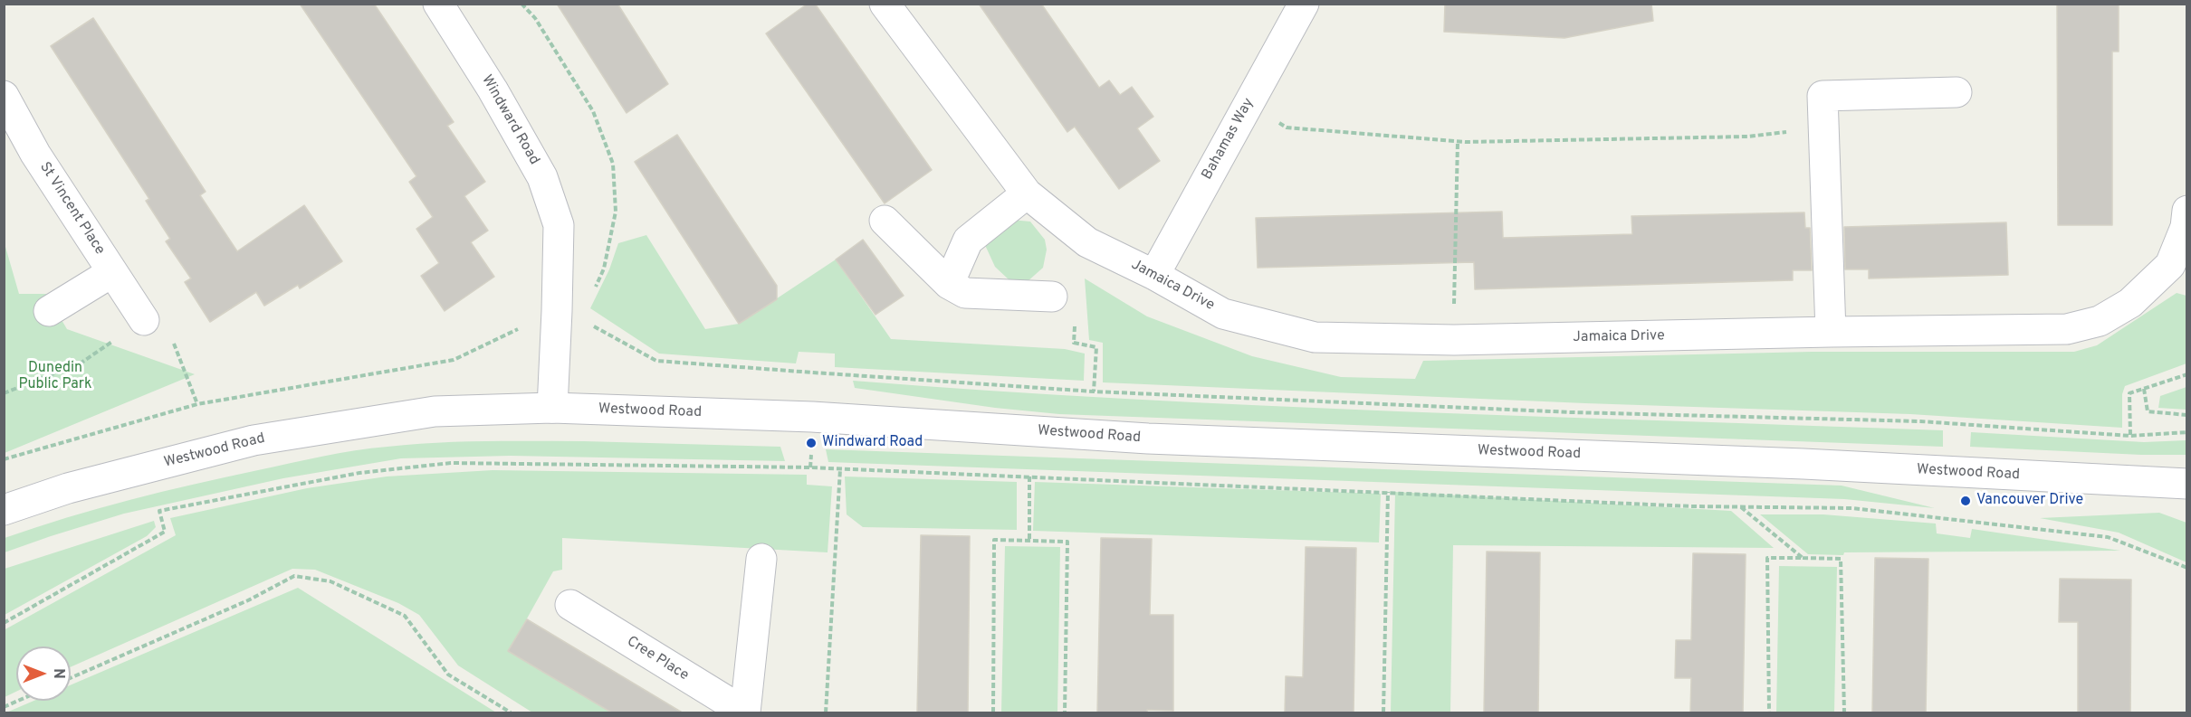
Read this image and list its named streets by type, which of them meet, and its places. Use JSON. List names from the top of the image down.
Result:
{
  "streets": {
    "street": [
      "Windward Road",
      "Bahamas Way",
      "St Vincent Place",
      "Jamaica Drive",
      "Westwood Road",
      "Cree Place"
    ]
  },
  "crossings": [
    ["Windward Road", "Westwood Road"],
    ["Bahamas Way", "Jamaica Drive"]
  ],
  "parks": ["Dunedin Public Park"],
  "places": ["Windward Road", "Vancouver Drive"],
  "north": "right"
}
